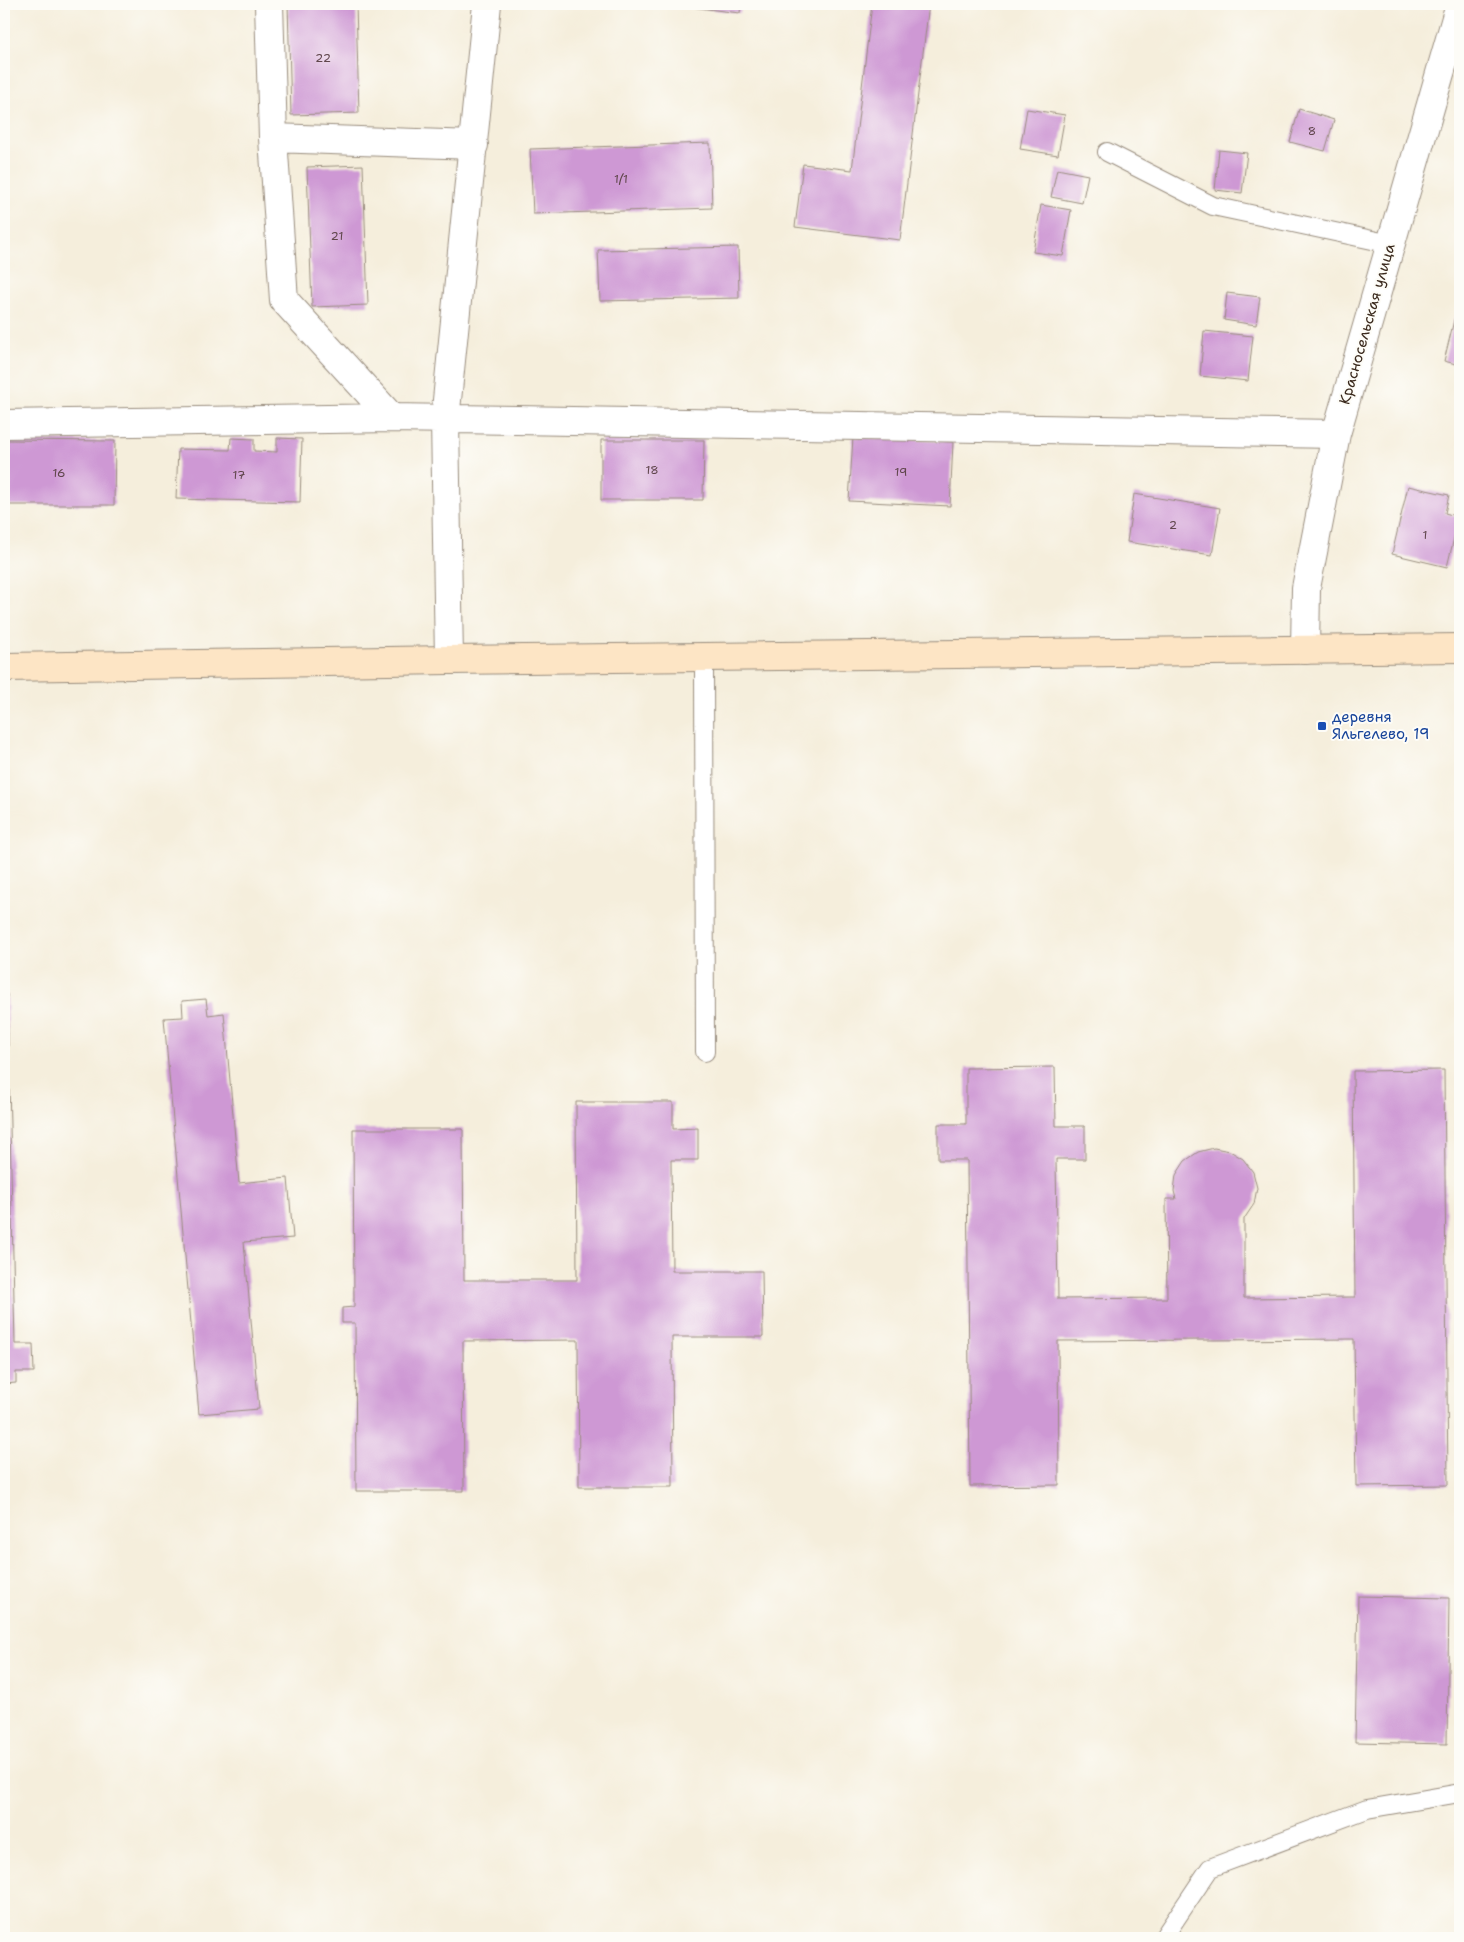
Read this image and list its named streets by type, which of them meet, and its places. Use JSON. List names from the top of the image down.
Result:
{
  "streets": {
    "street": ["Красносельская улица"]
  },
  "places": {
    "transit": ["деревня Яльгелево, 19"]
  },
  "house_numbers": [
    "22",
    "8",
    "1/1",
    "21",
    "18",
    "19",
    "16",
    "17",
    "2",
    "1"
  ]
}
